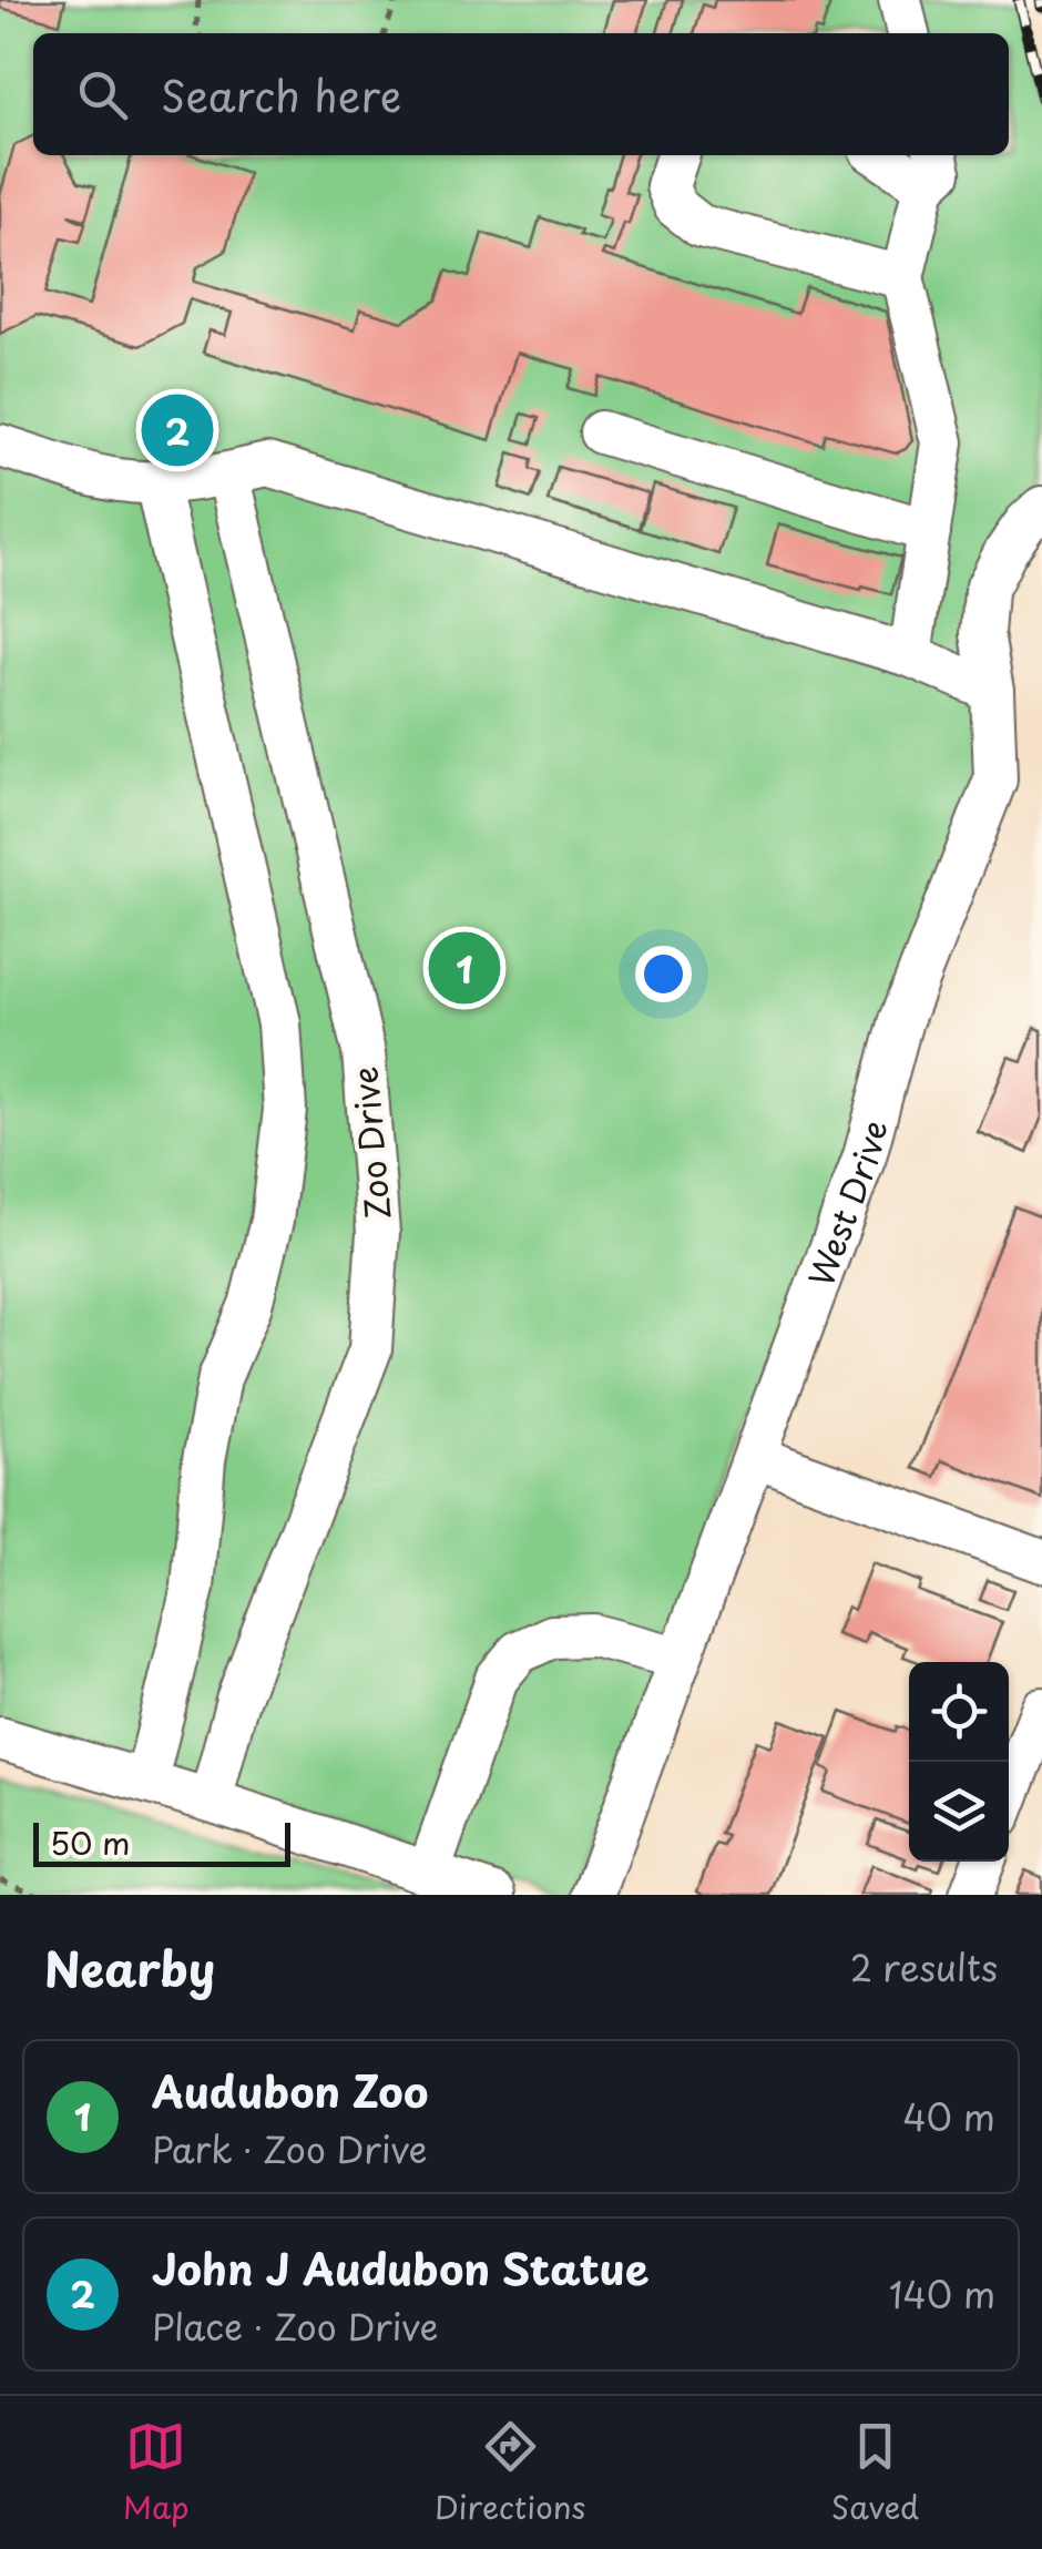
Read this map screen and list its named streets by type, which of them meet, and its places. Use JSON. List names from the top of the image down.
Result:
{
  "streets": {
    "street": ["Zoo Drive", "West Drive"]
  },
  "scale_bar": "50 m",
  "page": {
    "search": "Search here",
    "pins": ["2", "1"],
    "scale": "50 m",
    "heading": ["Nearby", "2 results"],
    "list": [
      {
        "mark": "1",
        "name": "Audubon Zoo",
        "note": "Park · Zoo Drive",
        "value": "40 m"
      },
      {
        "mark": "2",
        "name": "John J Audubon Statue",
        "note": "Place · Zoo Drive",
        "value": "140 m"
      }
    ],
    "nav": ["Map", "Directions", "Saved"]
  }
}
